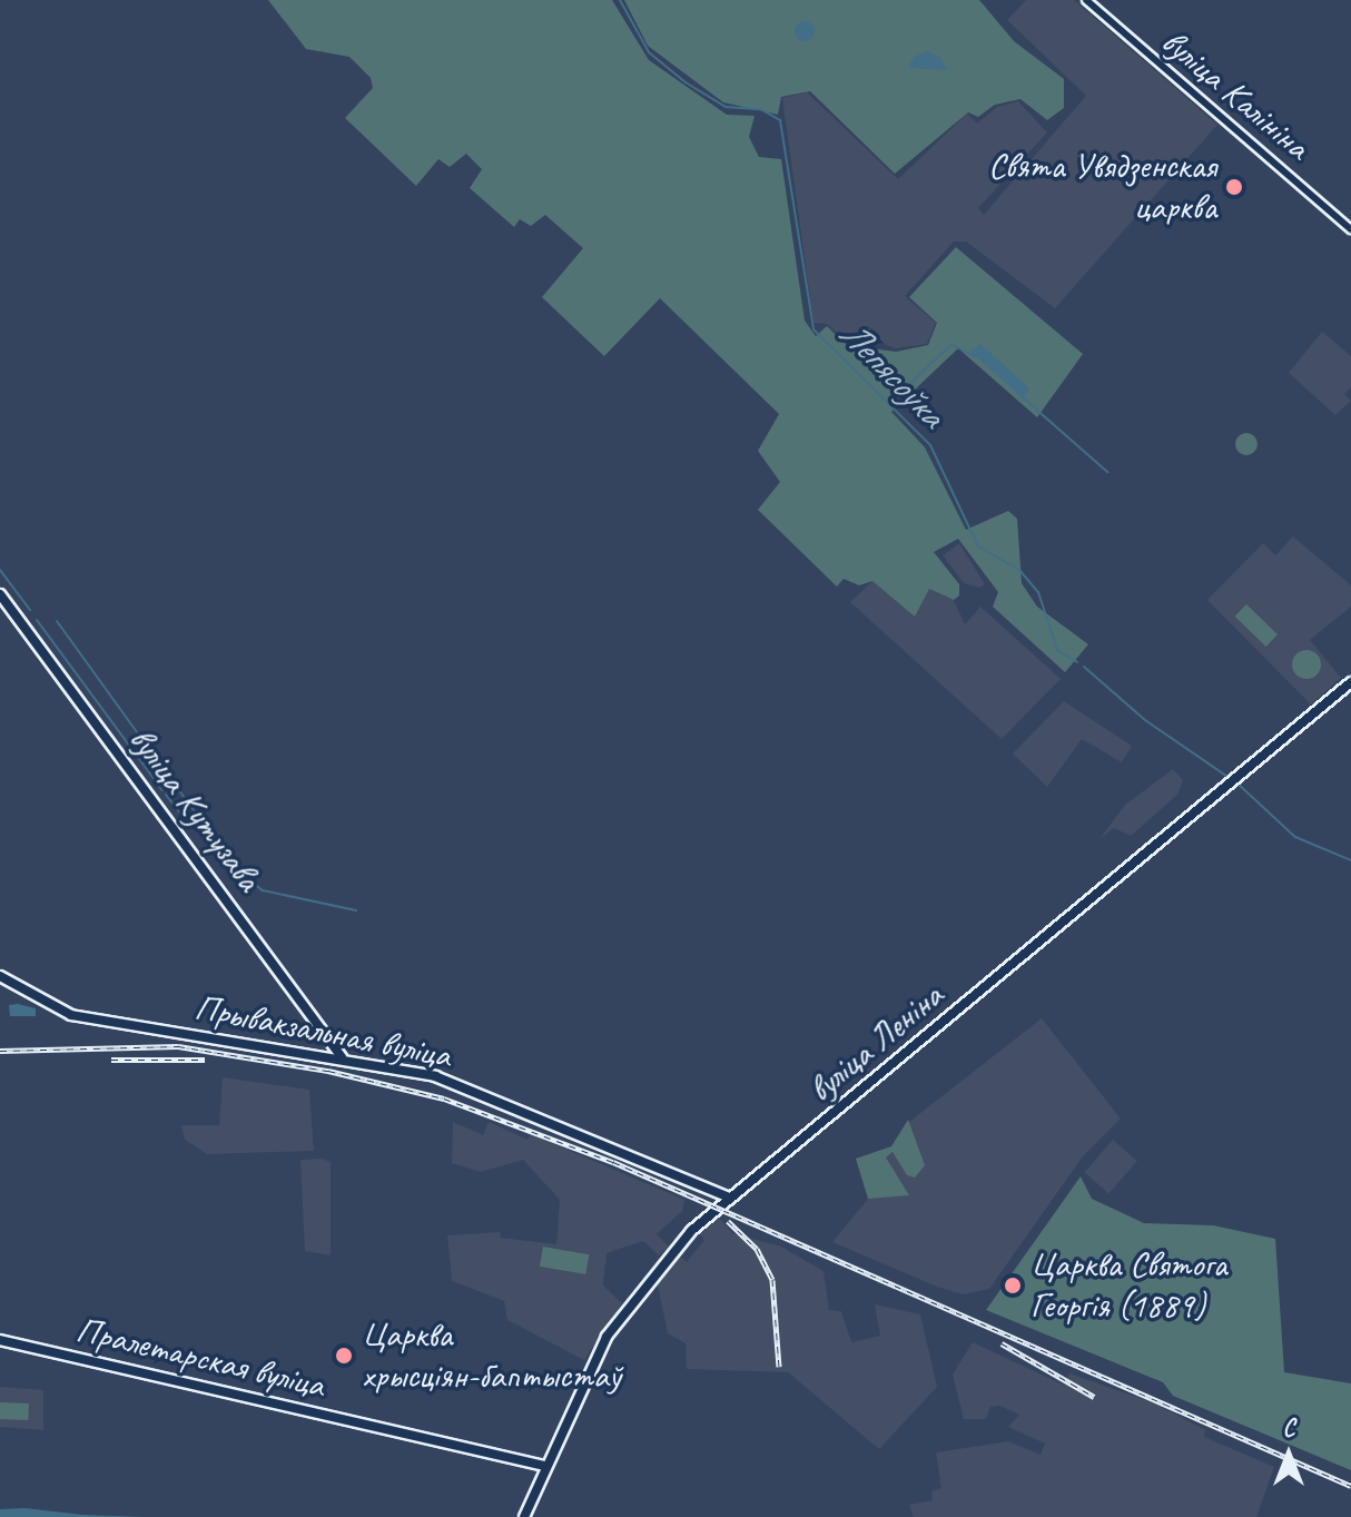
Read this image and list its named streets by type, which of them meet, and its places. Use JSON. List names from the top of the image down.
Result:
{
  "streets": {
    "main road": [
      "вуліца Кутузава",
      "Прывакзальная вуліца",
      "вуліца Леніна",
      "Пралетарская вуліца"
    ],
    "street": ["вуліца Калініна"]
  },
  "crossings": [
    ["вуліца Кутузава", "Прывакзальная вуліца"],
    ["Прывакзальная вуліца", "вуліца Леніна"],
    ["вуліца Леніна", "Пралетарская вуліца"]
  ],
  "water": ["Лепясоўка"],
  "places": ["Свята Увядзенская царква", "Царква Святога Георгія (1889)", "Царква хрысціян-баптыстаў"],
  "north": "top"
}
